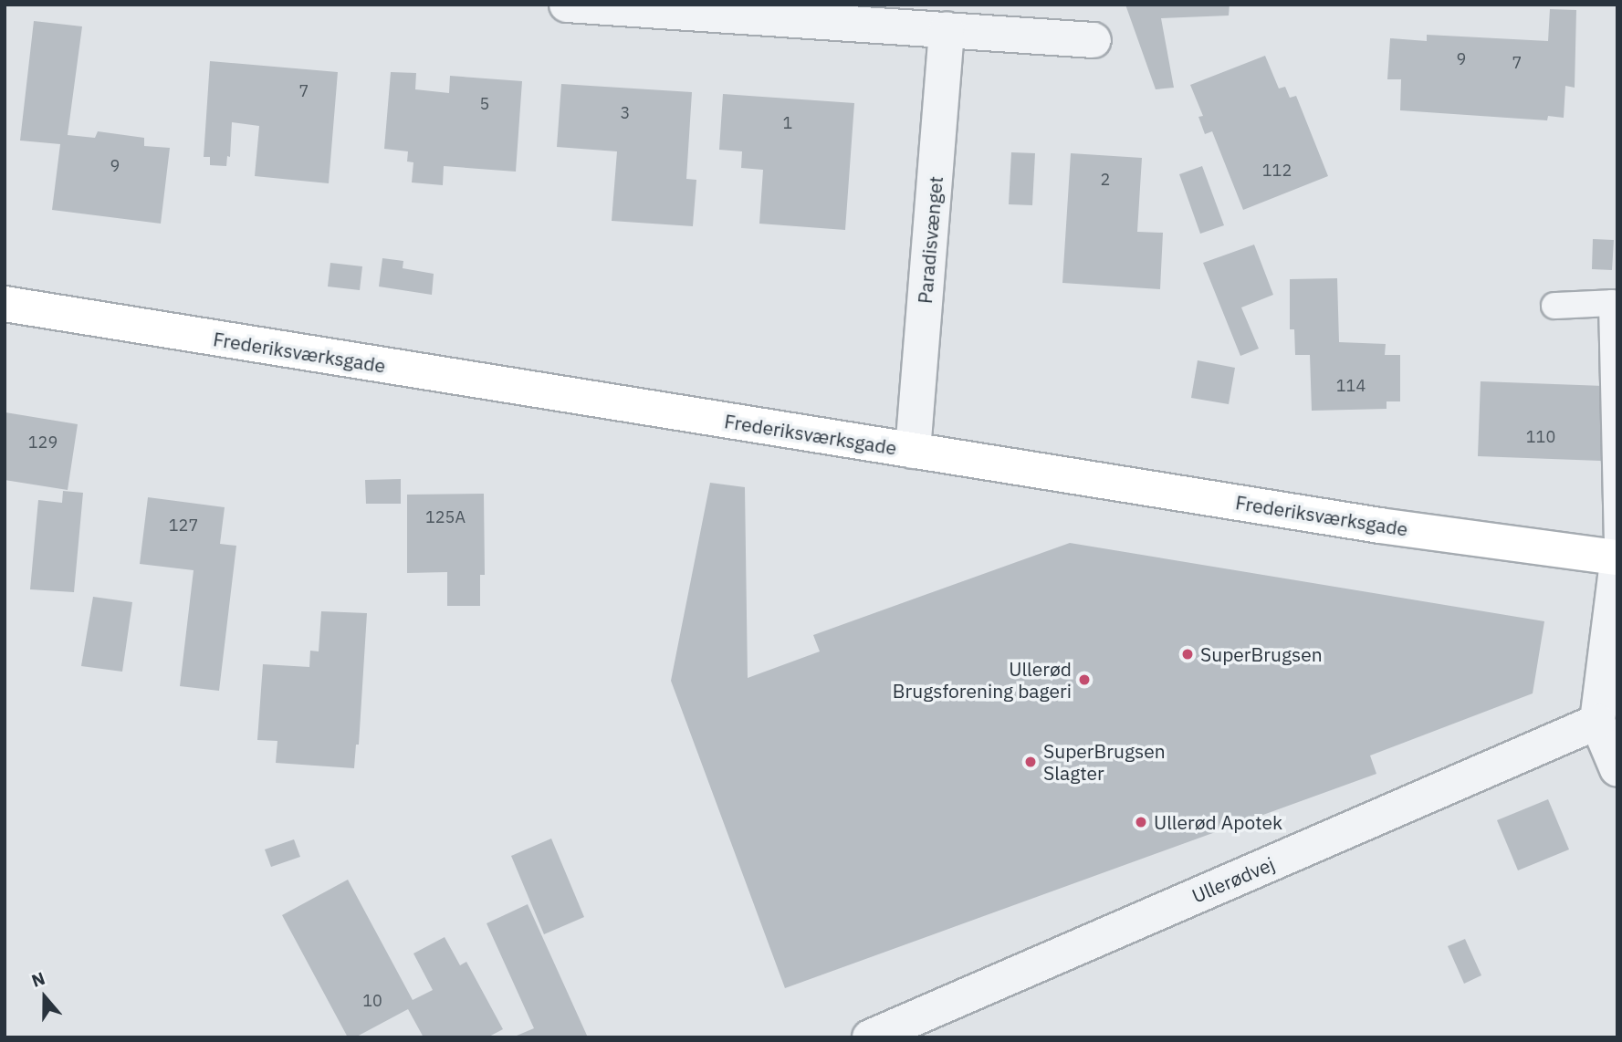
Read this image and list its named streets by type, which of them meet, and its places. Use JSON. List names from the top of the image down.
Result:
{
  "streets": {
    "street": ["Paradisvænget", "Frederiksværksgade", "Ullerødvej"]
  },
  "crossings": [
    ["Paradisvænget", "Frederiksværksgade"]
  ],
  "places": [
    "SuperBrugsen",
    "Ullerød Brugsforening bageri",
    "SuperBrugsen Slagter",
    "Ullerød Apotek"
  ],
  "house_numbers": [
    "9",
    "7",
    "7",
    "5",
    "3",
    "1",
    "9",
    "112",
    "2",
    "114",
    "110",
    "129",
    "125A",
    "127",
    "10"
  ],
  "north": "top"
}
